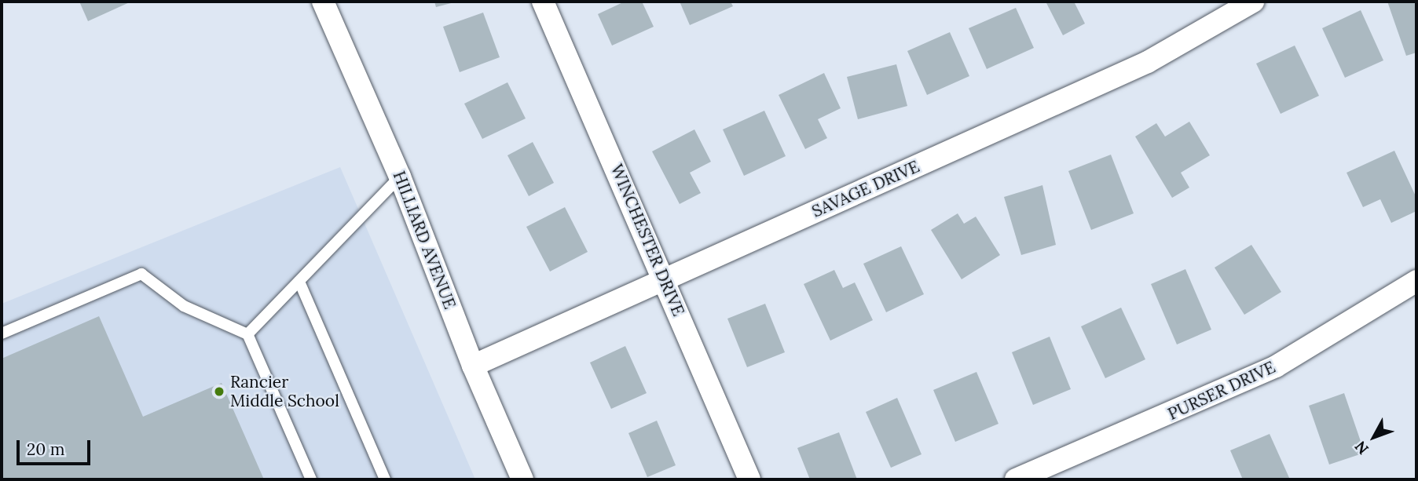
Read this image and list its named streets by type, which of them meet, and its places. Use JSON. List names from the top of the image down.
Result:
{
  "streets": {
    "street": [
      "SAVAGE DRIVE",
      "HILLIARD AVENUE",
      "WINCHESTER DRIVE",
      "PURSER DRIVE"
    ]
  },
  "crossings": [
    ["SAVAGE DRIVE", "HILLIARD AVENUE"],
    ["SAVAGE DRIVE", "WINCHESTER DRIVE"]
  ],
  "places": ["Rancier Middle School"],
  "scale_bar": "20 m",
  "north": "bottom left"
}
